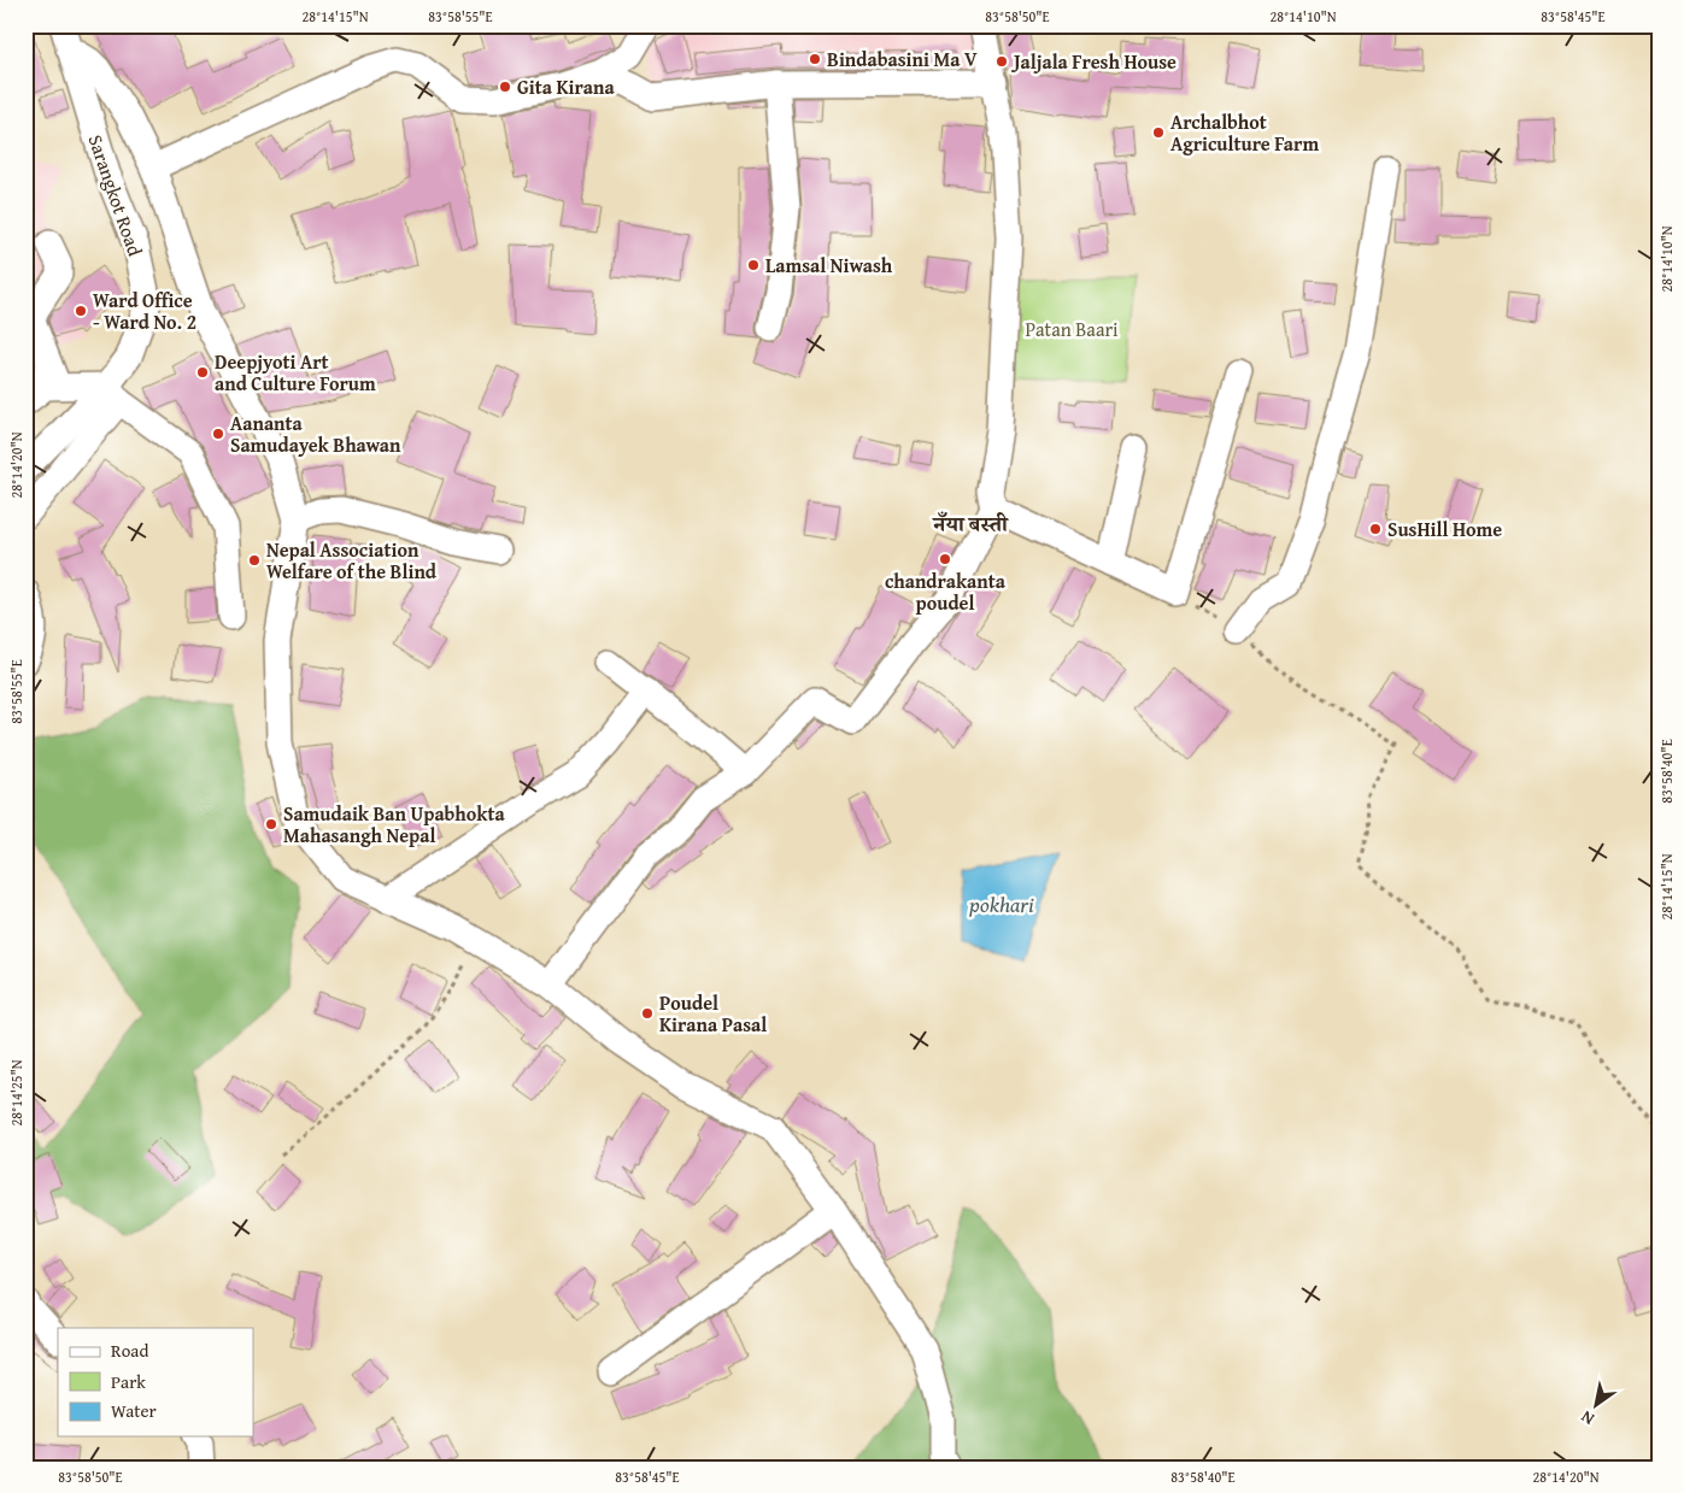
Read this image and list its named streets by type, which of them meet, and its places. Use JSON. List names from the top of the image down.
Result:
{
  "streets": {
    "street": ["Sarangkot Road"]
  },
  "districts": ["नँया बस्ती"],
  "water": ["pokhari"],
  "parks": ["Patan Baari"],
  "places": [
    "Bindabasini Ma V",
    "Jaljala Fresh House",
    "Gita Kirana",
    "Archalbhot Agriculture Farm",
    "Lamsal Niwash",
    "Ward Office - Ward No. 2",
    "Deepjyoti Art and Culture Forum",
    "Aananta Samudayek Bhawan",
    "SusHill Home",
    "chandrakanta poudel",
    "Nepal Association Welfare of the Blind",
    "Samudaik Ban Upabhokta Mahasangh Nepal",
    "Poudel Kirana Pasal"
  ],
  "legend": ["Road", "Park", "Water"],
  "north": "bottom left",
  "coordinates": [
    "28°14'15\"N",
    "83°58'55\"E",
    "83°58'50\"E",
    "28°14'10\"N",
    "83°58'45\"E",
    "28°14'20\"N",
    "83°58'40\"E",
    "28°14'25\"N"
  ]
}
